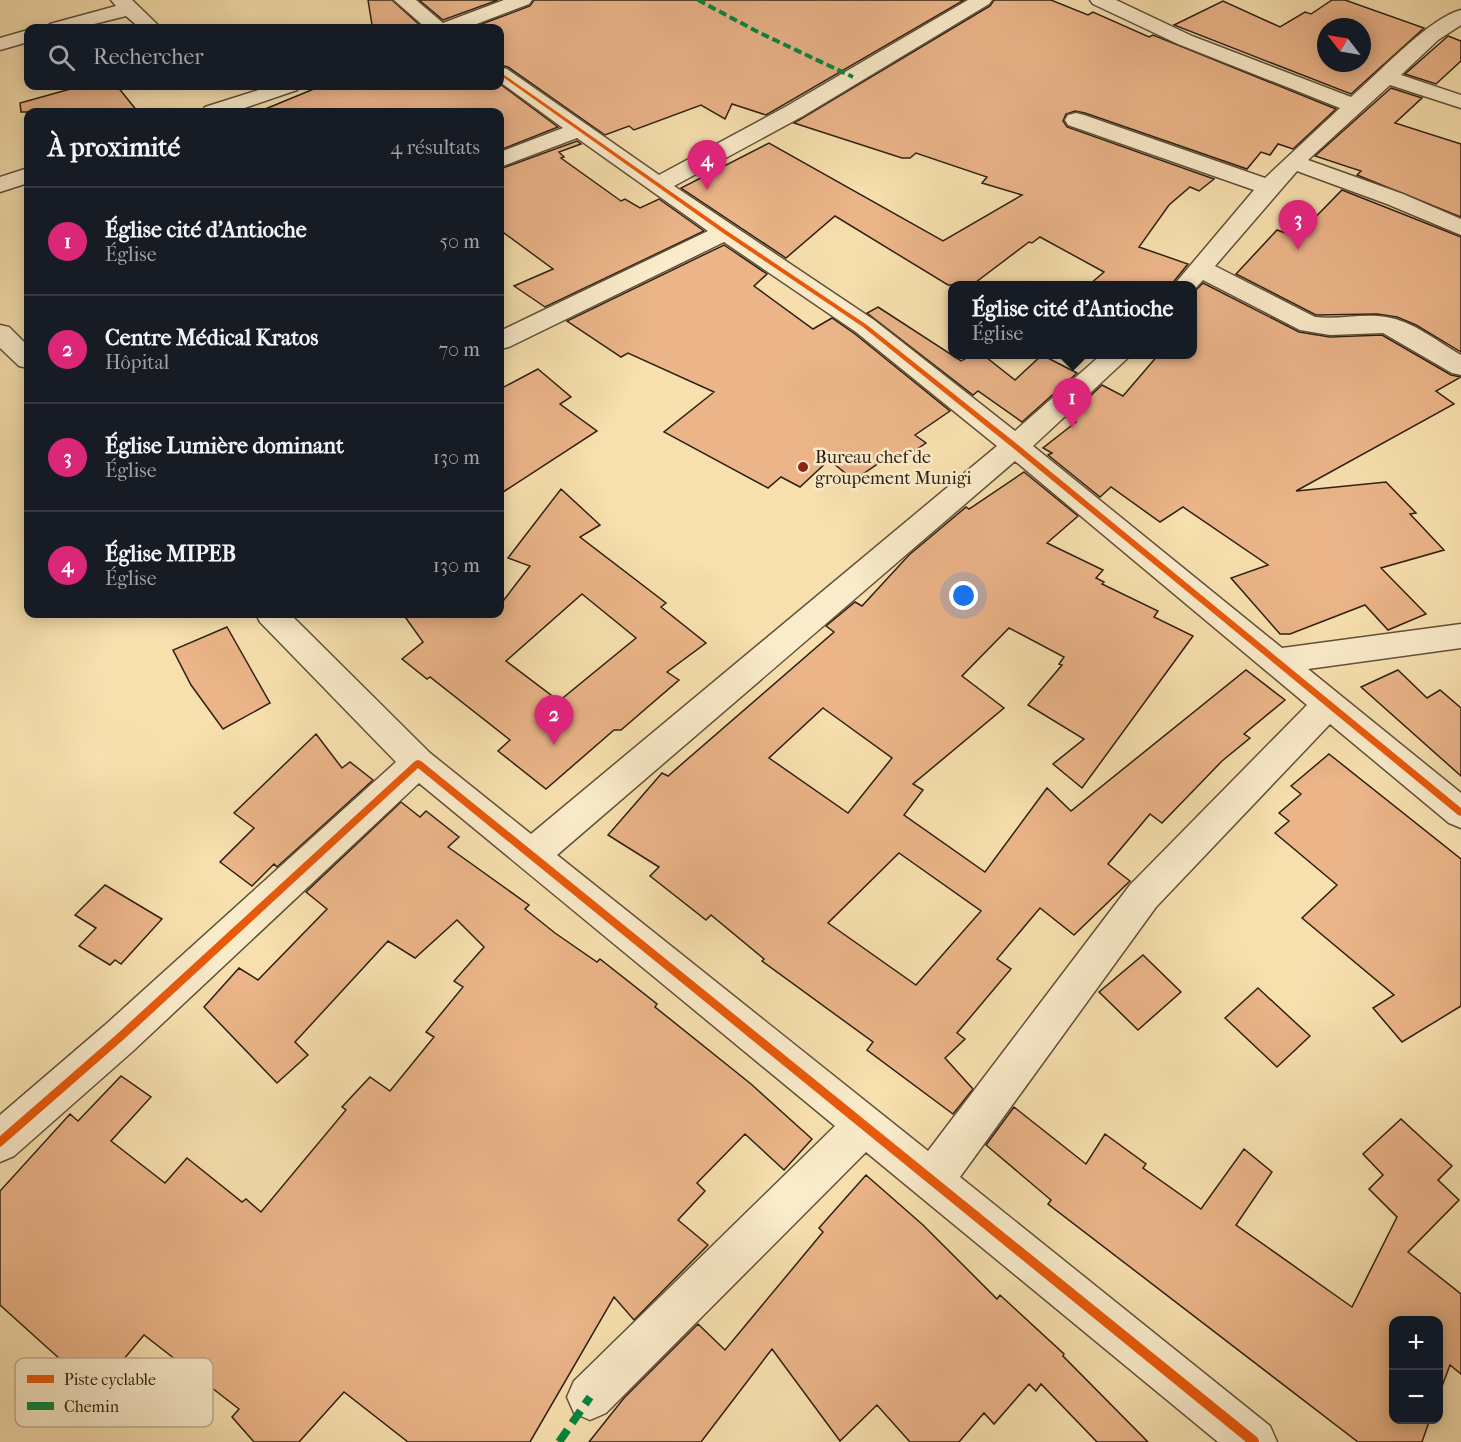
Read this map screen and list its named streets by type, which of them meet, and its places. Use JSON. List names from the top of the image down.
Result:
{
  "places": ["Bureau chef de groupement Munigi"],
  "legend": ["Piste cyclable", "Chemin"],
  "north": "top left",
  "page": {
    "search": "Rechercher",
    "heading": ["À proximité", "4 résultats"],
    "pins": [
      "4",
      "3",
      "1",
      "2"
    ],
    "list": [
      {
        "mark": "1",
        "name": "Église cité d'Antioche",
        "note": "Église",
        "value": "50 m"
      },
      {
        "mark": "2",
        "name": "Centre Médical Kratos",
        "note": "Hôpital",
        "value": "70 m"
      },
      {
        "mark": "3",
        "name": "Église Lumière dominant",
        "note": "Église",
        "value": "130 m"
      },
      {
        "mark": "4",
        "name": "Église MIPEB",
        "note": "Église",
        "value": "130 m"
      }
    ],
    "popup": ["Église cité d'Antioche", "Église"],
    "map_buttons": ["+", "−"]
  }
}
